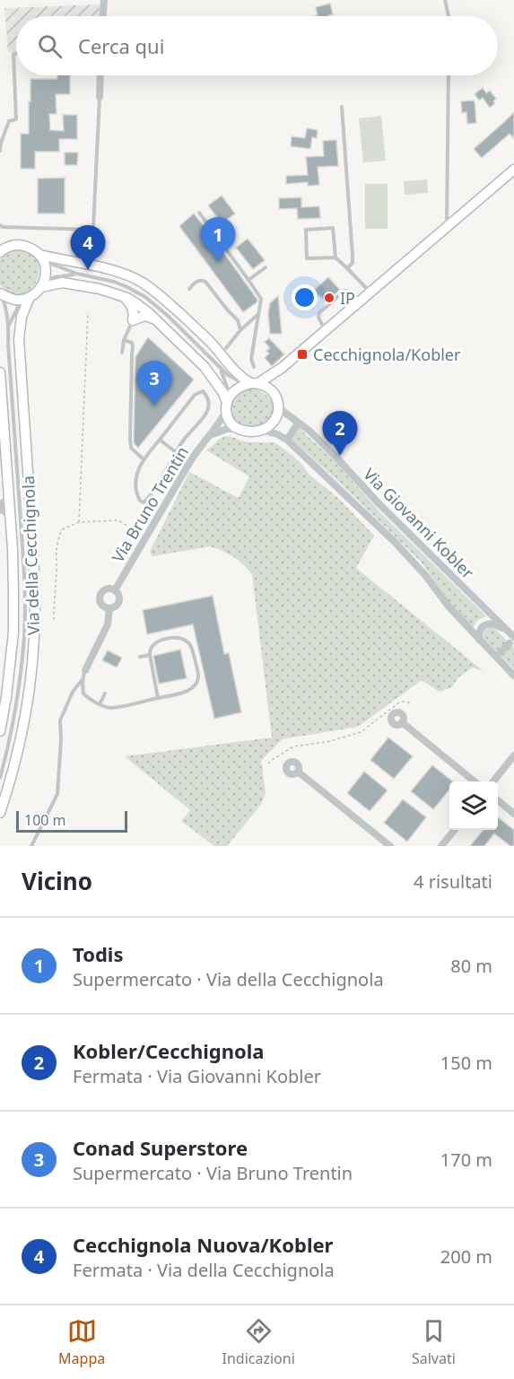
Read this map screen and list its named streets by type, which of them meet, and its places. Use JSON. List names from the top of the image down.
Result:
{
  "streets": {
    "street": ["Via Bruno Trentin", "Via Giovanni Kobler", "Via della Cecchignola"]
  },
  "crossings": [
    ["Via Bruno Trentin", "Via Giovanni Kobler"]
  ],
  "places": {
    "other": ["IP"],
    "transit": ["Cecchignola/Kobler"]
  },
  "scale_bar": "100 m",
  "page": {
    "search": "Cerca qui",
    "pins": [
      "1",
      "4",
      "3",
      "2"
    ],
    "scale": "100 m",
    "heading": ["Vicino", "4 risultati"],
    "list": [
      {
        "mark": "1",
        "name": "Todis",
        "note": "Supermercato · Via della Cecchignola",
        "value": "80 m"
      },
      {
        "mark": "2",
        "name": "Kobler/Cecchignola",
        "note": "Fermata · Via Giovanni Kobler",
        "value": "150 m"
      },
      {
        "mark": "3",
        "name": "Conad Superstore",
        "note": "Supermercato · Via Bruno Trentin",
        "value": "170 m"
      },
      {
        "mark": "4",
        "name": "Cecchignola Nuova/Kobler",
        "note": "Fermata · Via della Cecchignola",
        "value": "200 m"
      }
    ],
    "nav": ["Mappa", "Indicazioni", "Salvati"]
  }
}
